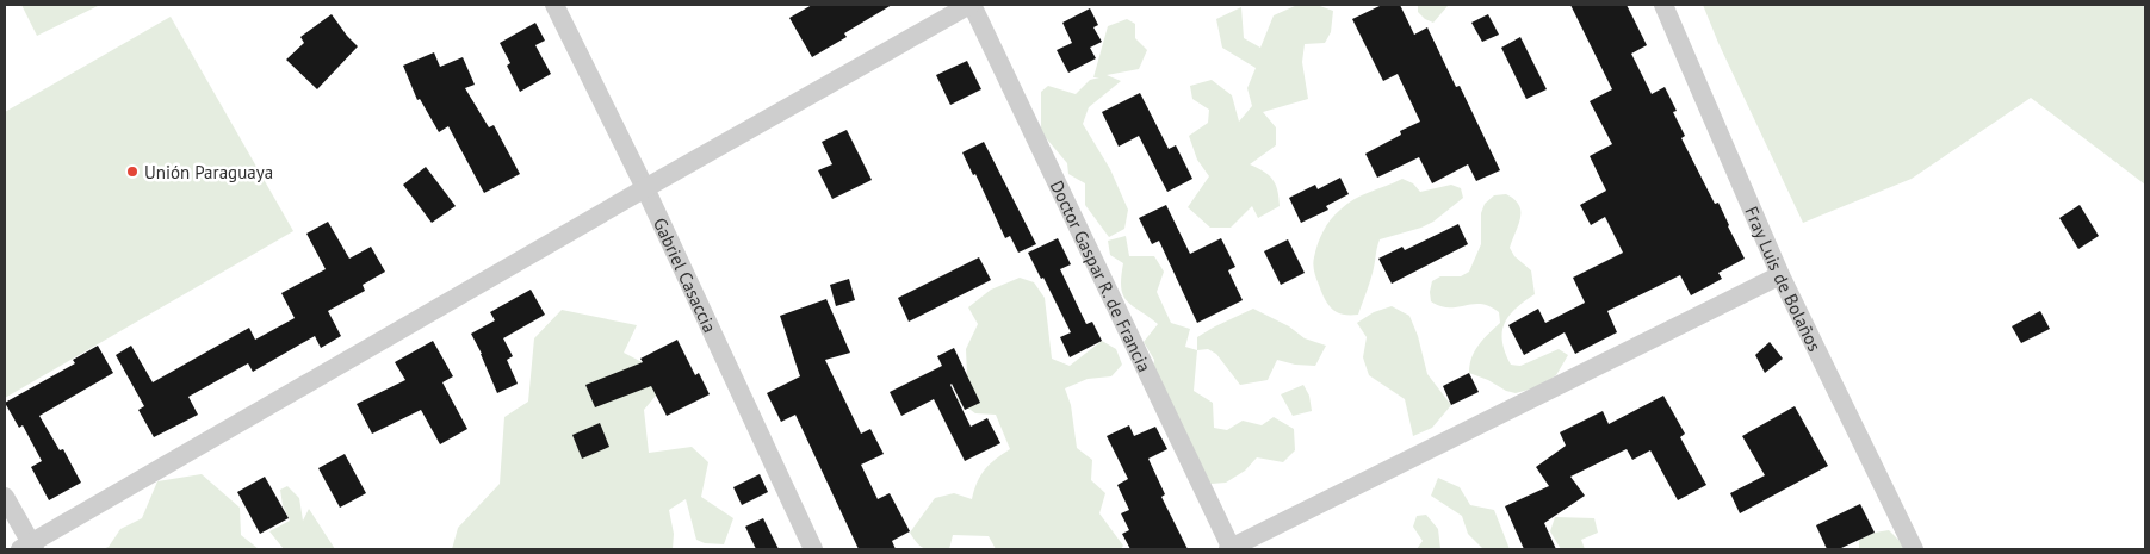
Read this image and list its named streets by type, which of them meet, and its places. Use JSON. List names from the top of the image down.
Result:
{
  "streets": {
    "street": ["Gabriel Casaccia", "Doctor Gaspar R. de Francia", "Fray Luis de Bolaños"]
  },
  "places": ["Unión Paraguaya"]
}
